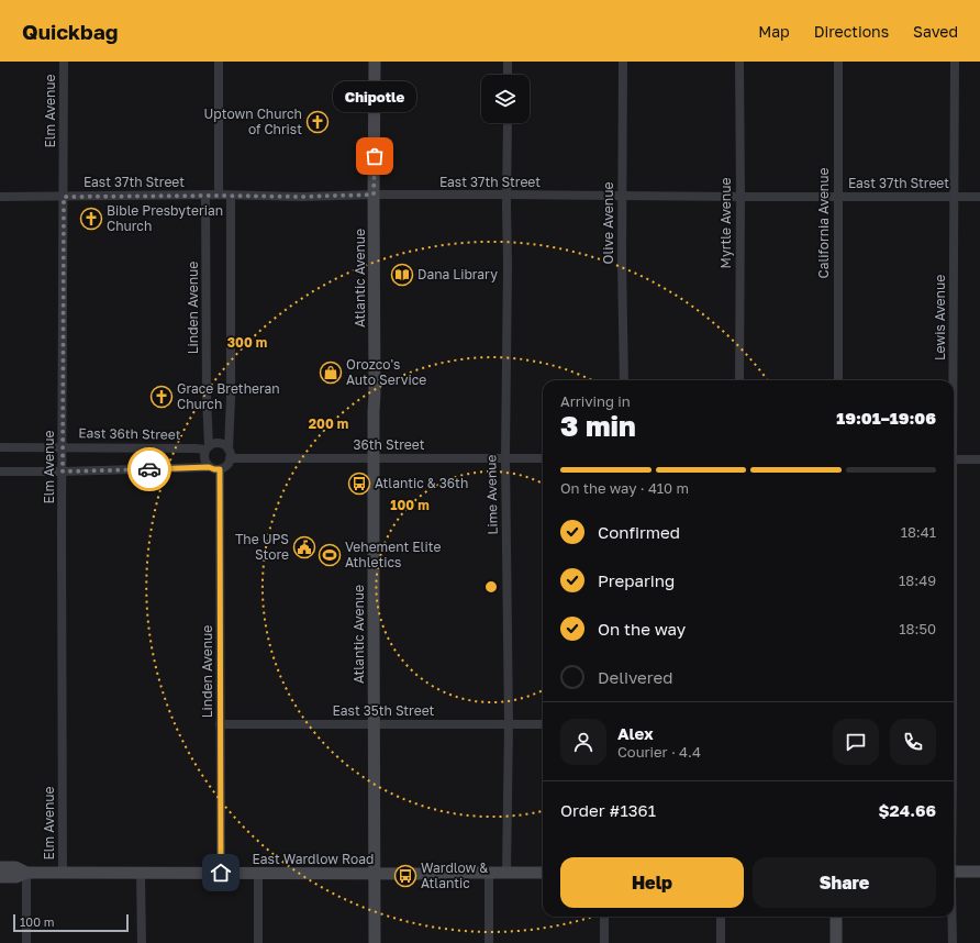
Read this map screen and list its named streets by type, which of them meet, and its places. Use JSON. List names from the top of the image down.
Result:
{
  "streets": {
    "main road": ["Atlantic Avenue", "East Wardlow Road"],
    "street": [
      "Elm Avenue",
      "East 37th Street",
      "Olive Avenue",
      "Myrtle Avenue",
      "California Avenue",
      "Linden Avenue",
      "Lewis Avenue",
      "East 36th Street",
      "36th Street",
      "Lime Avenue",
      "East 35th Street"
    ]
  },
  "crossings": [
    ["Elm Avenue", "East 37th Street"],
    ["Elm Avenue", "East 36th Street"],
    ["Elm Avenue", "East Wardlow Road"],
    ["East 37th Street", "Olive Avenue"],
    ["East 37th Street", "Myrtle Avenue"],
    ["East 37th Street", "California Avenue"],
    ["East 37th Street", "Atlantic Avenue"],
    ["East 37th Street", "Linden Avenue"],
    ["East 37th Street", "Lewis Avenue"],
    ["East 37th Street", "Lime Avenue"],
    ["Atlantic Avenue", "36th Street"],
    ["Atlantic Avenue", "East 35th Street"],
    ["Atlantic Avenue", "East Wardlow Road"],
    ["Linden Avenue", "East 36th Street"],
    ["Linden Avenue", "36th Street"],
    ["Linden Avenue", "East 35th Street"],
    ["Linden Avenue", "East Wardlow Road"],
    ["East 36th Street", "36th Street"],
    ["36th Street", "Lime Avenue"],
    ["Lime Avenue", "East 35th Street"],
    ["Lime Avenue", "East Wardlow Road"]
  ],
  "places": {
    "church": ["Uptown Church of Christ", "Bible Presbyterian Church", "Grace Bretheran Church"],
    "other": ["Chipotle"],
    "library": ["Dana Library"],
    "shop": ["Orozco's Auto Service"],
    "bus stop": ["Atlantic & 36th", "Wardlow & Atlantic"],
    "public building": ["The UPS Store"],
    "sports": ["Vehement Elite Athletics"]
  },
  "scale_bar": "100 m",
  "page": {
    "header": "Quickbag",
    "nav": ["Map", "Directions", "Saved"],
    "bubble": "Chipotle",
    "heading": ["3 min", "Arriving in", "19:01–19:06"],
    "panel": [
      "Alex",
      "Courier · 4.4",
      "Order #1361",
      "$24.66"
    ],
    "bar": "On the way · 410 m",
    "list": [
      ["Confirmed", "18:41"],
      ["Preparing", "18:49"],
      ["On the way", "18:50"],
      "Delivered"
    ],
    "buttons": ["Help", "Share"],
    "scale": "100 m"
  },
  "rings": ["300 m", "200 m", "100 m"]
}
